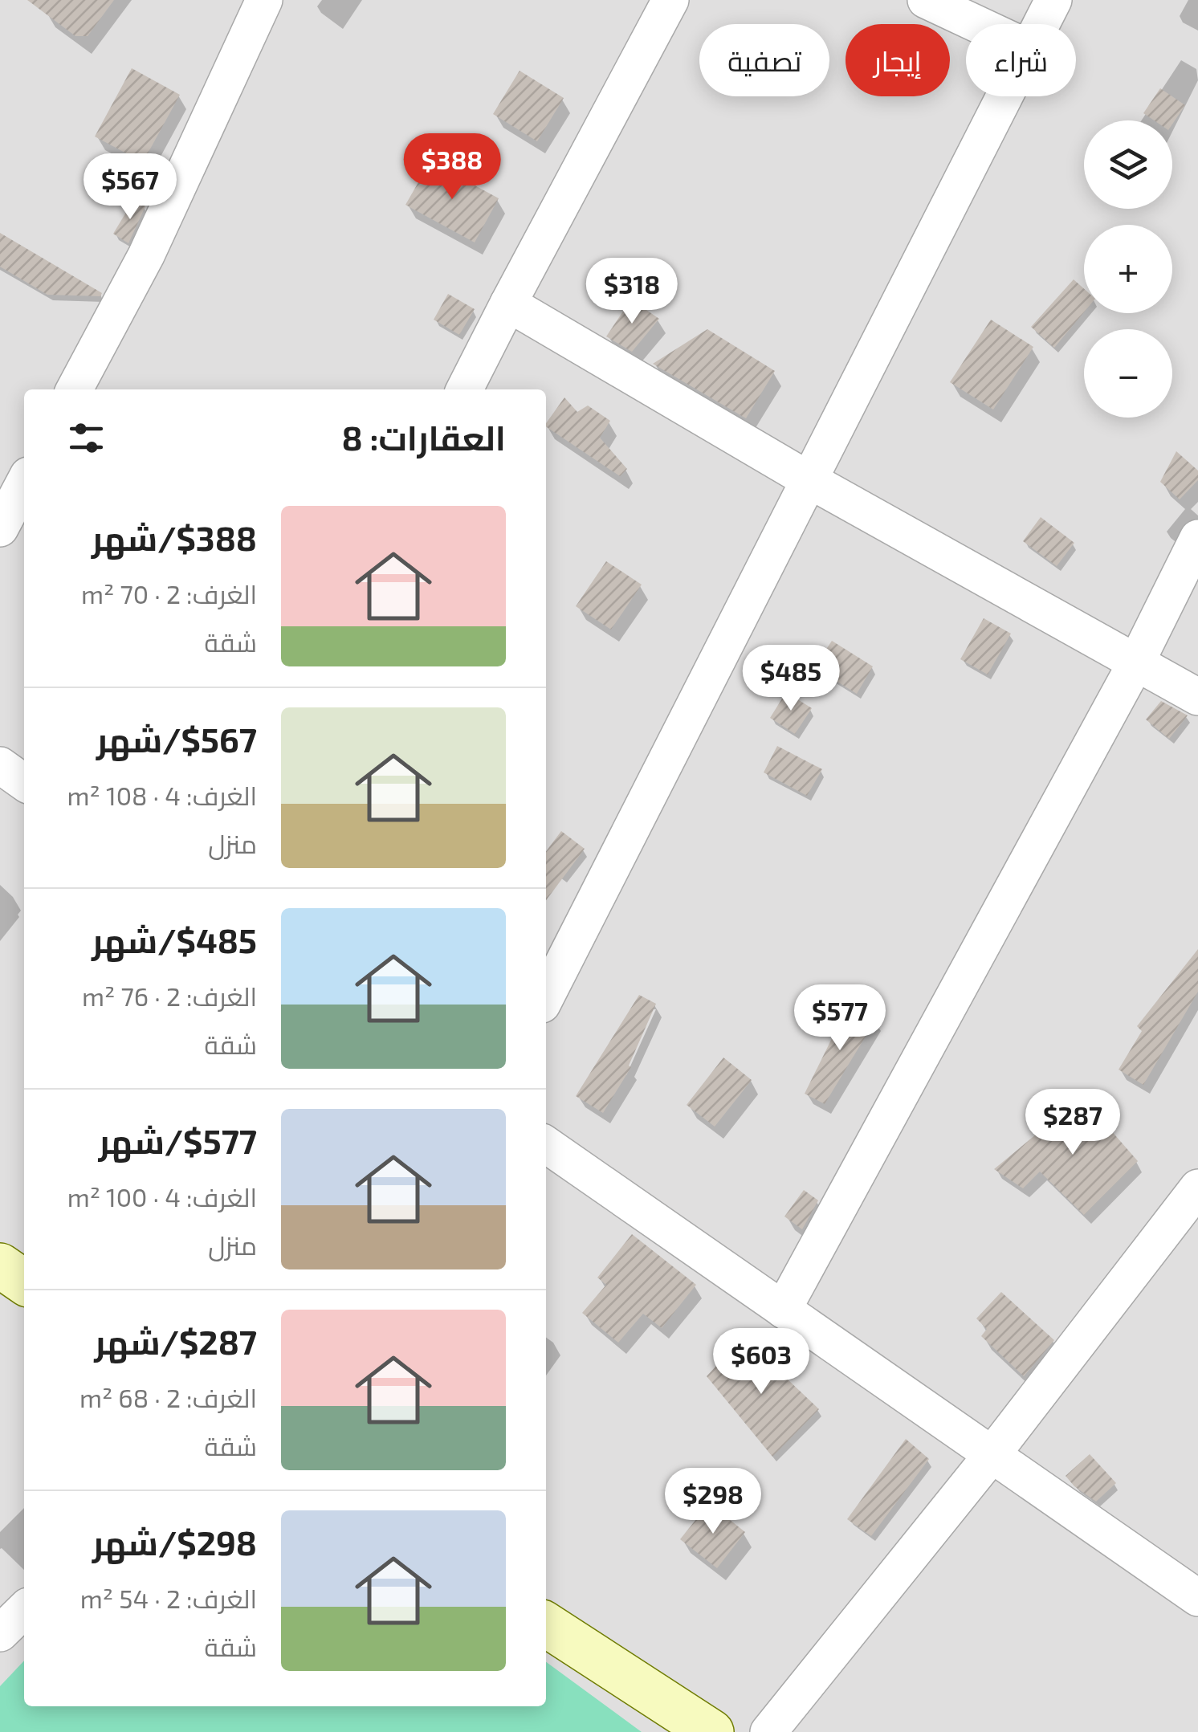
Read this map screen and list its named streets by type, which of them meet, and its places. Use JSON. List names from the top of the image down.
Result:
{
  "page": {
    "chip": ["شراء", "إيجار", "تصفية"],
    "map_buttons": ["+", "−"],
    "price": [
      "$388",
      "$567",
      "$318",
      "$485",
      "$577",
      "$287",
      "$603",
      "$298"
    ],
    "heading": "العقارات: 8",
    "list": [
      {
        "name": "$388/شهر",
        "note": "الغرف: 2 · 70 m² · شقة"
      },
      {
        "name": "$567/شهر",
        "note": "الغرف: 4 · 108 m² · منزل"
      },
      {
        "name": "$485/شهر",
        "note": "الغرف: 2 · 76 m² · شقة"
      },
      {
        "name": "$577/شهر",
        "note": "الغرف: 4 · 100 m² · منزل"
      },
      {
        "name": "$287/شهر",
        "note": "الغرف: 2 · 68 m² · شقة"
      },
      {
        "name": "$298/شهر",
        "note": "الغرف: 2 · 54 m² · شقة"
      }
    ]
  }
}
